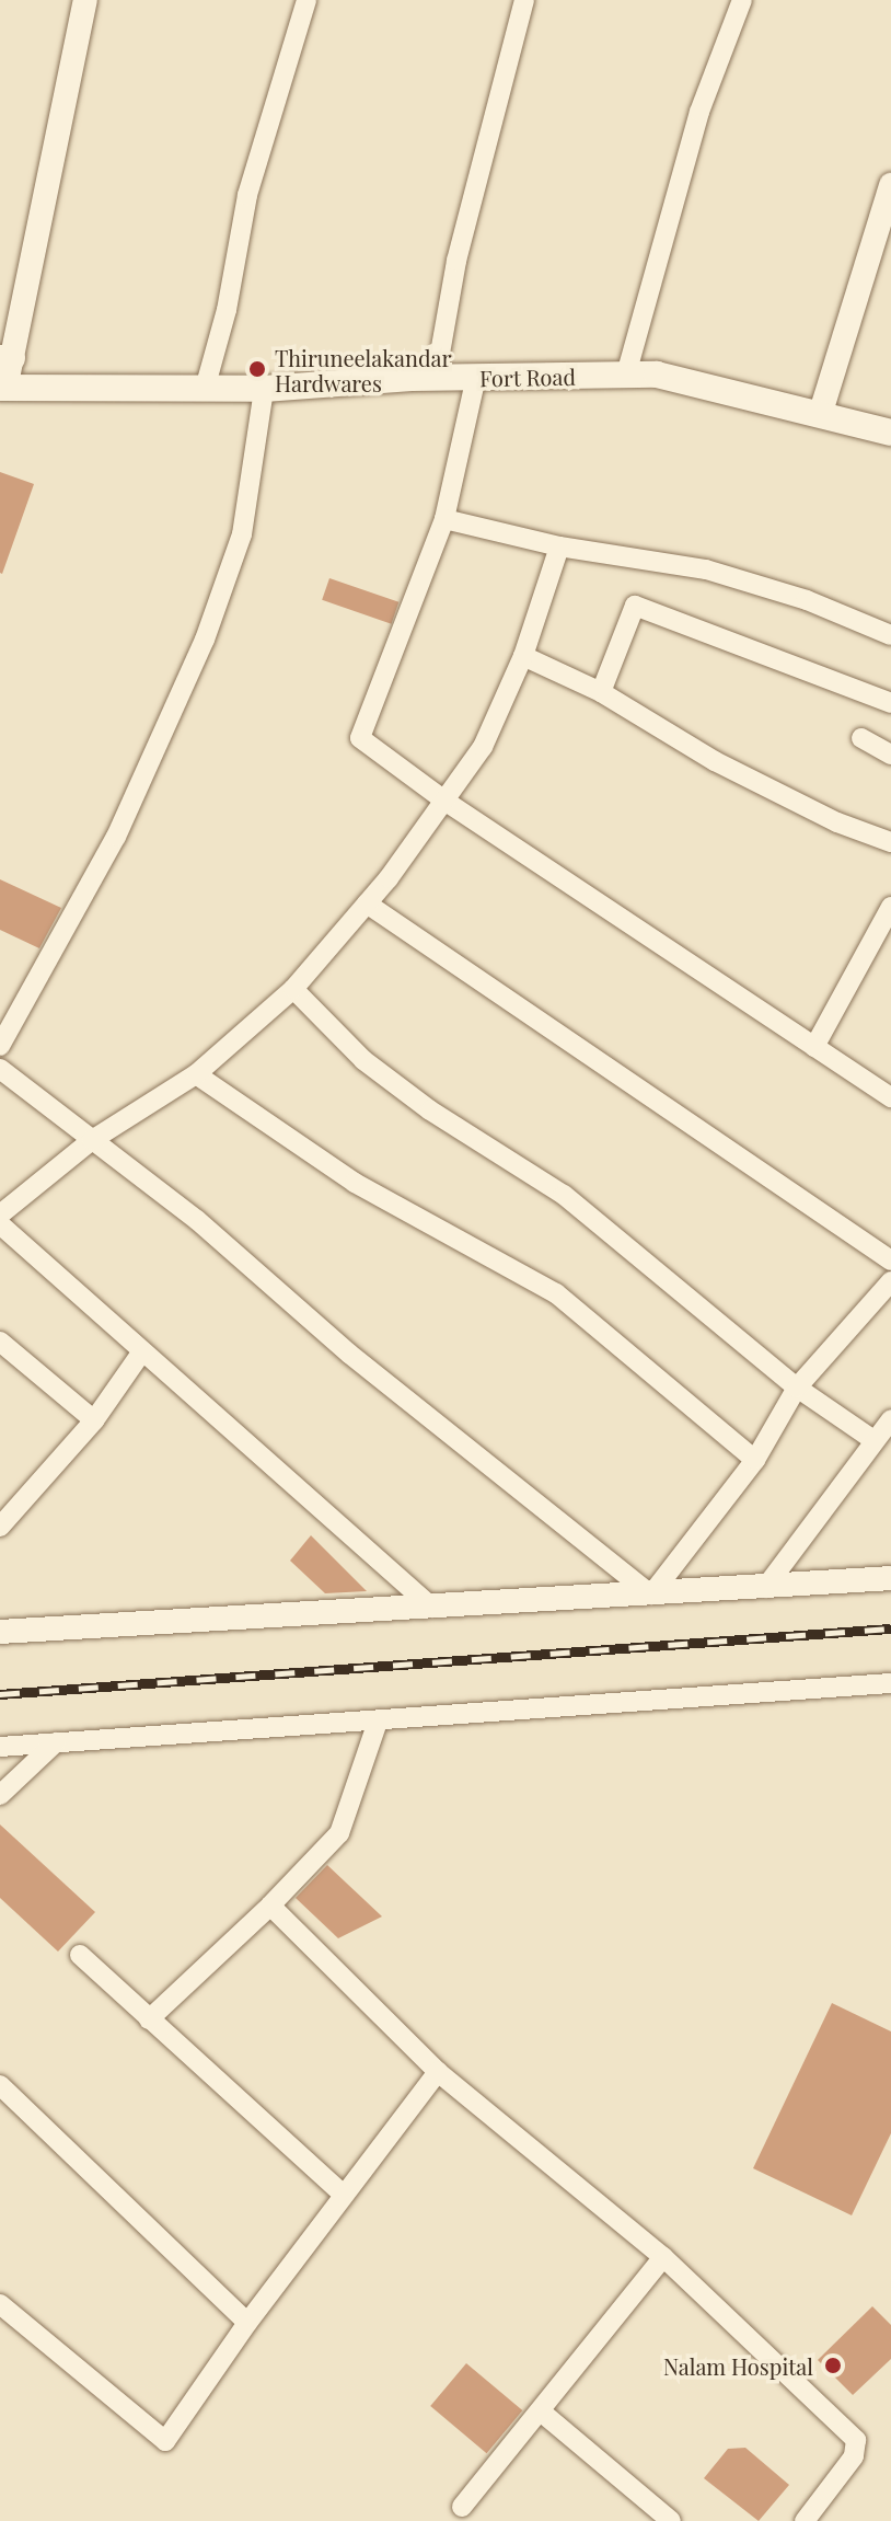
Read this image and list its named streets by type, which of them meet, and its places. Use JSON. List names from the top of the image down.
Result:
{
  "streets": {
    "main road": ["Fort Road"]
  },
  "places": ["Thiruneelakandar Hardwares", "Nalam Hospital"]
}
